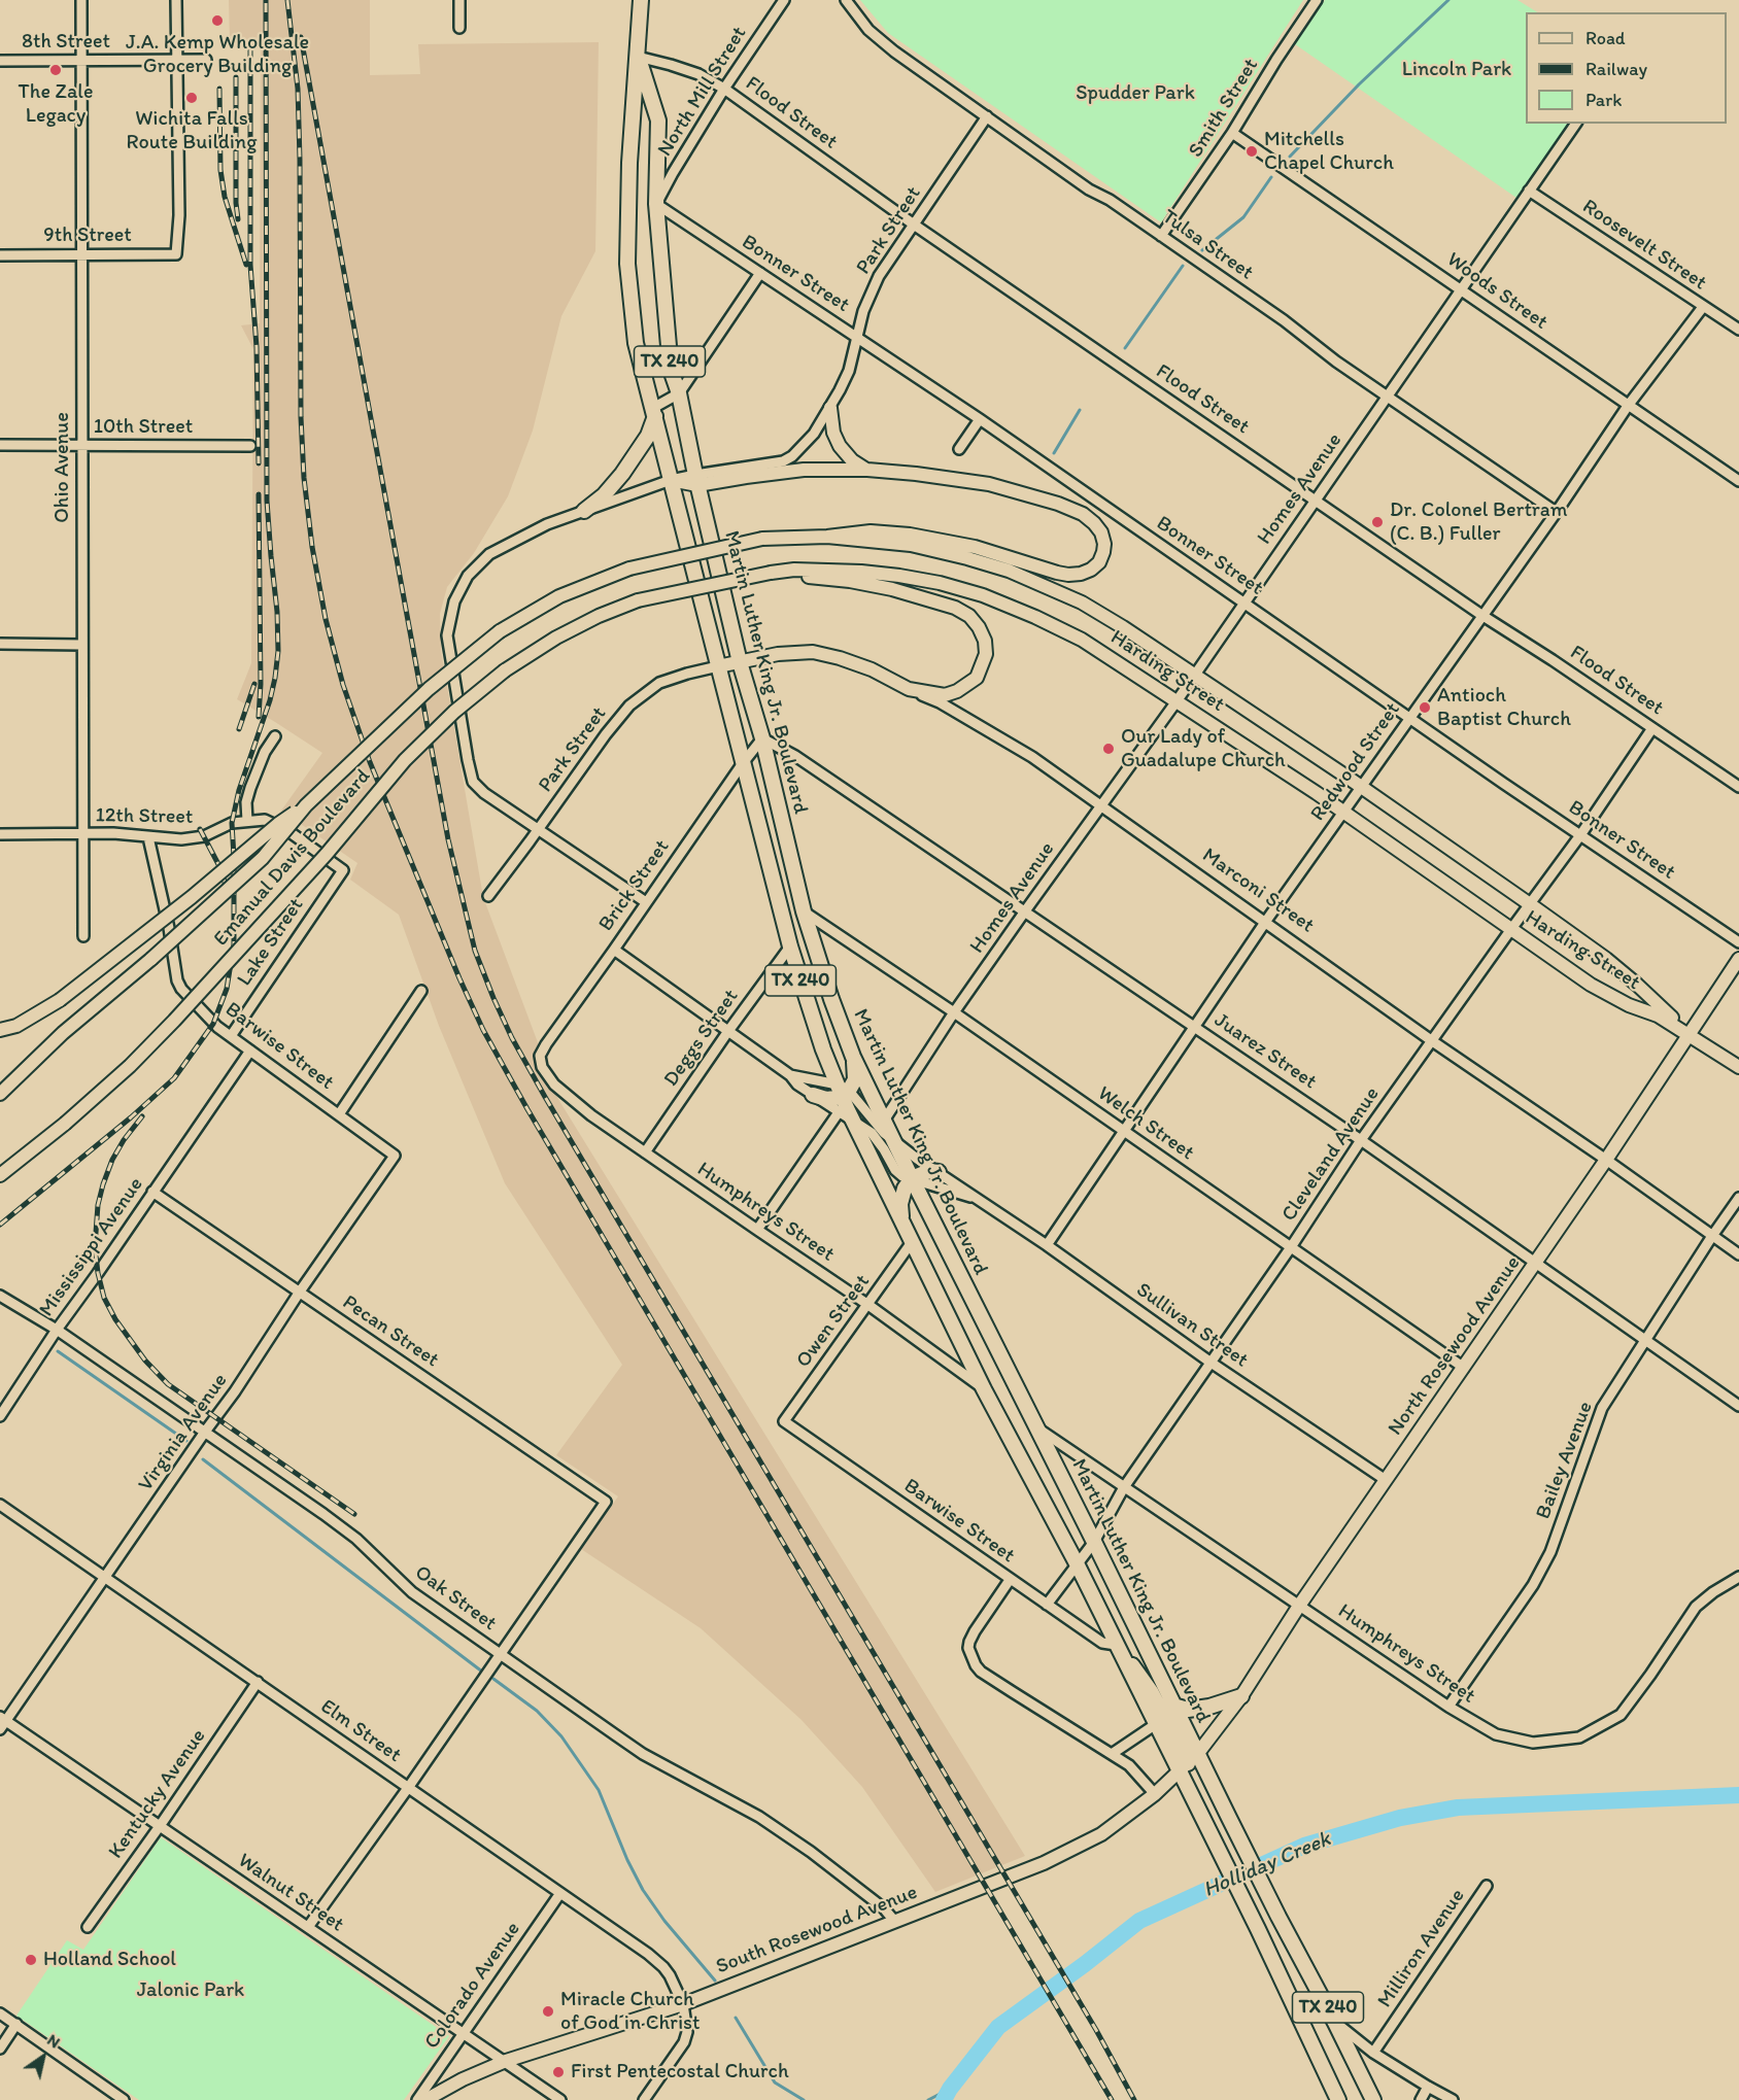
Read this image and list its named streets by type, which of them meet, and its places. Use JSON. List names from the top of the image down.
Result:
{
  "streets": {
    "main road": ["TX 240", "Martin Luther King Jr. Boulevard"],
    "street": [
      "8th Street",
      "North Mill Street",
      "Smith Street",
      "Flood Street",
      "Park Street",
      "9th Street",
      "Tulsa Street",
      "Roosevelt Street",
      "Bonner Street",
      "Woods Street",
      "10th Street",
      "Ohio Avenue",
      "Homes Avenue",
      "Harding Street",
      "Redwood Street",
      "12th Street",
      "Emanual Davis Boulevard",
      "Brick Street",
      "Marconi Street",
      "Lake Street",
      "Deggs Street",
      "Barwise Street",
      "Juarez Street",
      "Welch Street",
      "Cleveland Avenue",
      "Humphreys Street",
      "Mississippi Avenue",
      "Owen Street",
      "Sullivan Street",
      "Pecan Street",
      "North Rosewood Avenue",
      "Virginia Avenue",
      "Bailey Avenue",
      "Oak Street",
      "Elm Street",
      "Kentucky Avenue",
      "Walnut Street",
      "South Rosewood Avenue",
      "Milliron Avenue",
      "Colorado Avenue"
    ]
  },
  "crossings": [
    ["8th Street", "9th Street"],
    ["8th Street", "Ohio Avenue"],
    ["North Mill Street", "Flood Street"],
    ["North Mill Street", "Bonner Street"],
    ["North Mill Street", "Martin Luther King Jr. Boulevard"],
    ["Smith Street", "Tulsa Street"],
    ["Smith Street", "Woods Street"],
    ["Flood Street", "Park Street"],
    ["Flood Street", "Homes Avenue"],
    ["Flood Street", "Martin Luther King Jr. Boulevard"],
    ["Flood Street", "Redwood Street"],
    ["Flood Street", "Cleveland Avenue"],
    ["Park Street", "Tulsa Street"],
    ["Park Street", "Bonner Street"],
    ["Park Street", "Martin Luther King Jr. Boulevard"],
    ["Park Street", "Marconi Street"],
    ["9th Street", "Ohio Avenue"],
    ["Tulsa Street", "Homes Avenue"],
    ["Tulsa Street", "Redwood Street"],
    ["Roosevelt Street", "Homes Avenue"],
    ["Roosevelt Street", "Redwood Street"],
    ["Bonner Street", "Homes Avenue"],
    ["Bonner Street", "Martin Luther King Jr. Boulevard"],
    ["Bonner Street", "Redwood Street"],
    ["Bonner Street", "Cleveland Avenue"],
    ["Woods Street", "Homes Avenue"],
    ["Woods Street", "Redwood Street"],
    ["10th Street", "Ohio Avenue"],
    ["Ohio Avenue", "12th Street"],
    ["Homes Avenue", "Harding Street"],
    ["Homes Avenue", "Martin Luther King Jr. Boulevard"],
    ["Homes Avenue", "Marconi Street"],
    ["Homes Avenue", "Juarez Street"],
    ["Homes Avenue", "Welch Street"],
    ["Harding Street", "Redwood Street"],
    ["Harding Street", "Emanual Davis Boulevard"],
    ["Harding Street", "Cleveland Avenue"],
    ["Harding Street", "North Rosewood Avenue"],
    ["Martin Luther King Jr. Boulevard", "Brick Street"],
    ["Martin Luther King Jr. Boulevard", "Marconi Street"],
    ["Martin Luther King Jr. Boulevard", "Deggs Street"],
    ["Martin Luther King Jr. Boulevard", "Barwise Street"],
    ["Martin Luther King Jr. Boulevard", "Juarez Street"],
    ["Martin Luther King Jr. Boulevard", "Welch Street"],
    ["Martin Luther King Jr. Boulevard", "Cleveland Avenue"],
    ["Martin Luther King Jr. Boulevard", "Humphreys Street"],
    ["Martin Luther King Jr. Boulevard", "Owen Street"],
    ["Martin Luther King Jr. Boulevard", "Sullivan Street"],
    ["Martin Luther King Jr. Boulevard", "North Rosewood Avenue"],
    ["Martin Luther King Jr. Boulevard", "South Rosewood Avenue"],
    ["Redwood Street", "Marconi Street"],
    ["Redwood Street", "Juarez Street"],
    ["Redwood Street", "Welch Street"],
    ["Redwood Street", "Sullivan Street"],
    ["12th Street", "Lake Street"],
    ["12th Street", "Barwise Street"],
    ["Brick Street", "Juarez Street"],
    ["Brick Street", "Humphreys Street"],
    ["Brick Street", "Sullivan Street"],
    ["Marconi Street", "Cleveland Avenue"],
    ["Marconi Street", "North Rosewood Avenue"],
    ["Marconi Street", "Bailey Avenue"],
    ["Lake Street", "Barwise Street"],
    ["Deggs Street", "Humphreys Street"],
    ["Deggs Street", "Sullivan Street"],
    ["Barwise Street", "Cleveland Avenue"],
    ["Barwise Street", "Mississippi Avenue"],
    ["Barwise Street", "Owen Street"],
    ["Barwise Street", "Virginia Avenue"],
    ["Juarez Street", "Cleveland Avenue"],
    ["Juarez Street", "North Rosewood Avenue"],
    ["Juarez Street", "Bailey Avenue"],
    ["Welch Street", "Cleveland Avenue"],
    ["Welch Street", "North Rosewood Avenue"],
    ["Cleveland Avenue", "Humphreys Street"],
    ["Cleveland Avenue", "Sullivan Street"],
    ["Humphreys Street", "Owen Street"],
    ["Humphreys Street", "North Rosewood Avenue"],
    ["Humphreys Street", "Bailey Avenue"],
    ["Mississippi Avenue", "Pecan Street"],
    ["Mississippi Avenue", "Oak Street"],
    ["Sullivan Street", "North Rosewood Avenue"],
    ["Pecan Street", "Virginia Avenue"],
    ["Pecan Street", "Oak Street"],
    ["North Rosewood Avenue", "South Rosewood Avenue"],
    ["Virginia Avenue", "Oak Street"],
    ["Virginia Avenue", "Elm Street"],
    ["Virginia Avenue", "Walnut Street"],
    ["Oak Street", "South Rosewood Avenue"],
    ["Elm Street", "Kentucky Avenue"],
    ["Elm Street", "South Rosewood Avenue"],
    ["Elm Street", "Colorado Avenue"],
    ["Kentucky Avenue", "Walnut Street"],
    ["Walnut Street", "South Rosewood Avenue"],
    ["Walnut Street", "Colorado Avenue"]
  ],
  "water": ["Holliday Creek"],
  "parks": ["Lincoln Park", "Spudder Park", "Jalonic Park"],
  "places": [
    "J.A. Kemp Wholesale Grocery Building",
    "The Zale Legacy",
    "Wichita Falls Route Building",
    "Mitchells Chapel Church",
    "Dr. Colonel Bertram (C. B.) Fuller",
    "Antioch Baptist Church",
    "Our Lady of Guadalupe Church",
    "Holland School",
    "Miracle Church of God in Christ",
    "First Pentecostal Church"
  ],
  "legend": ["Road", "Railway", "Park"],
  "north": "top right"
}
